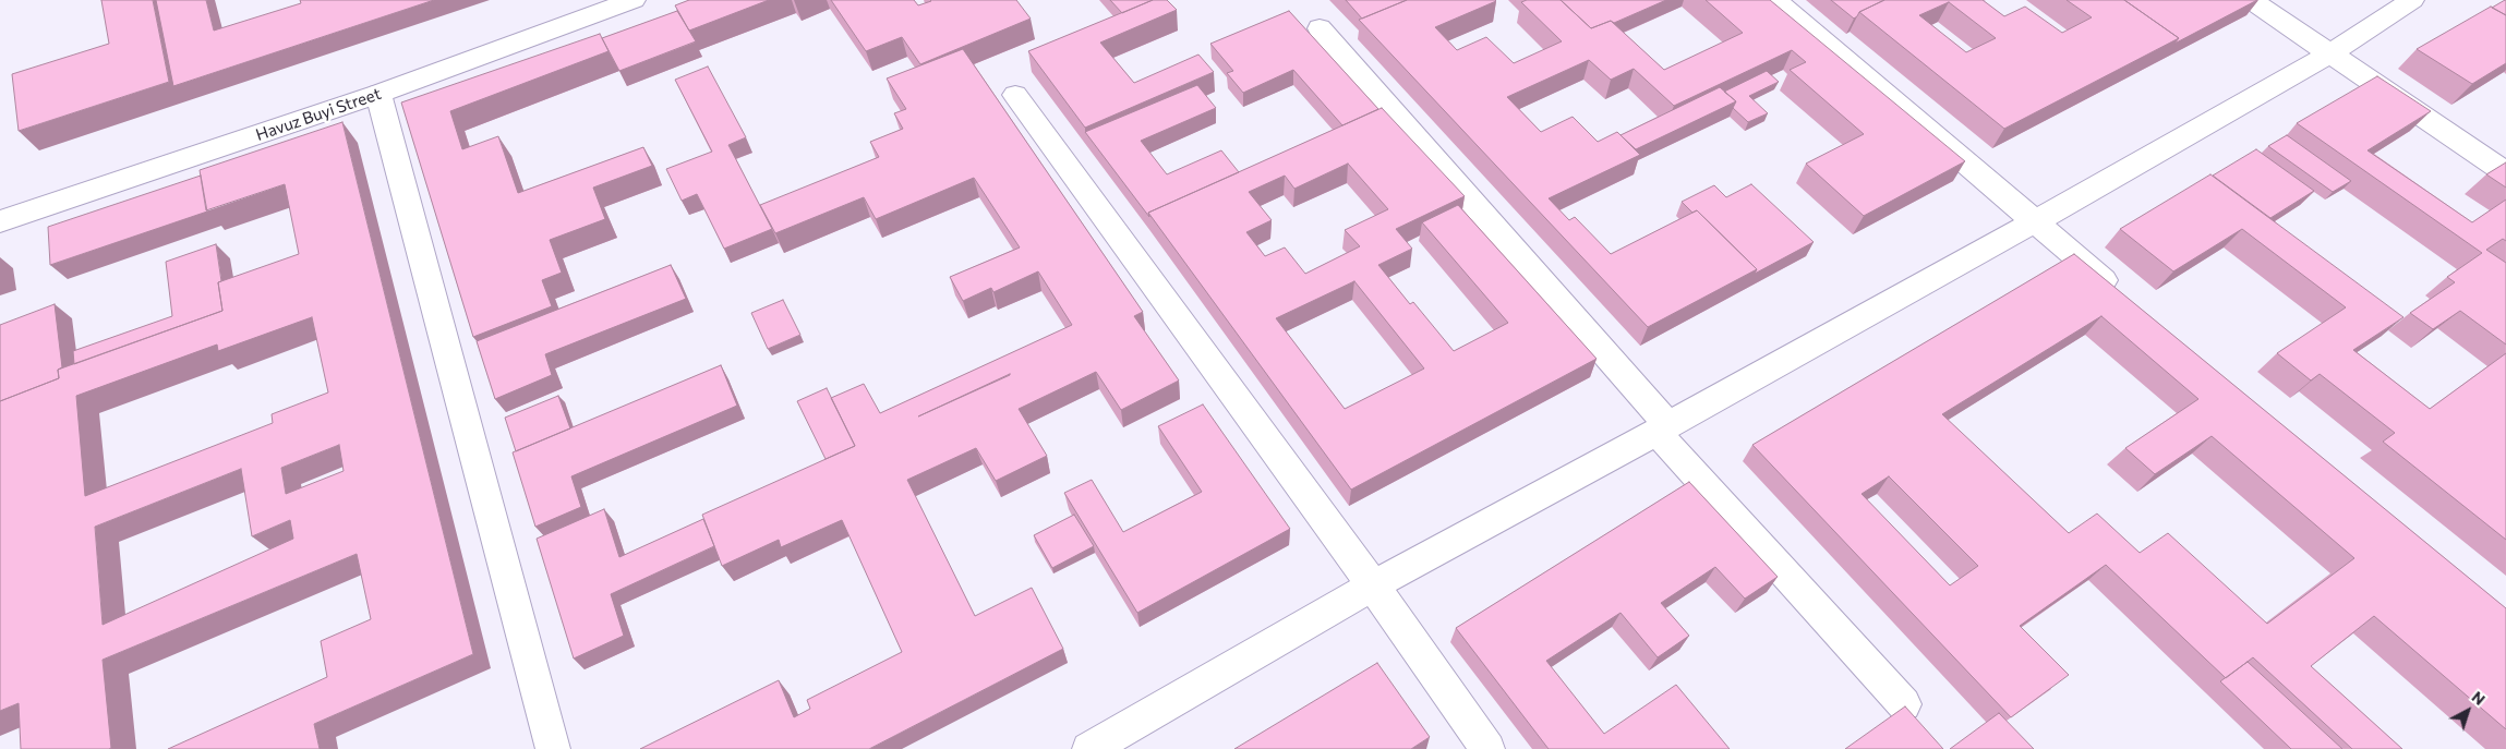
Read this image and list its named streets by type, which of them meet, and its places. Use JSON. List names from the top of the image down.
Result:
{
  "streets": {
    "street": ["Havuz Buyi Street"]
  },
  "north": "top right"
}
